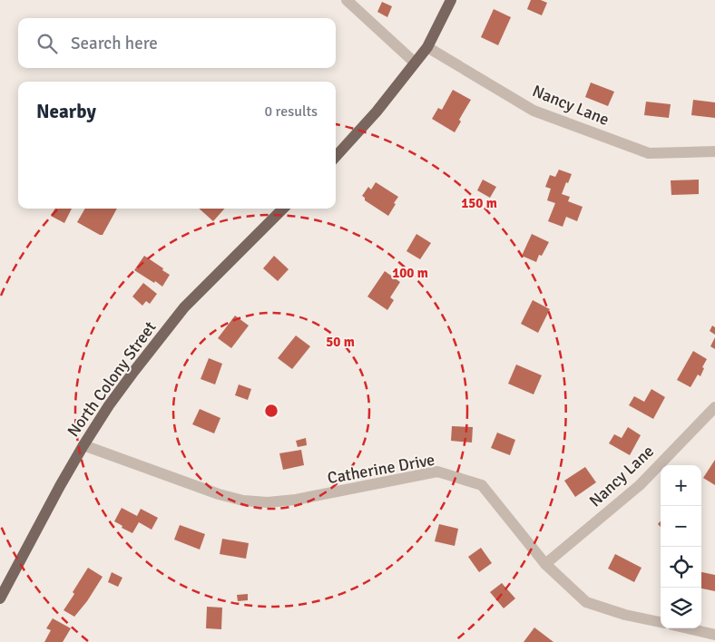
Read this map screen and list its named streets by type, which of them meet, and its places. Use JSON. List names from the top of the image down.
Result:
{
  "streets": {
    "main road": ["North Colony Street"],
    "street": ["Nancy Lane", "Catherine Drive"]
  },
  "crossings": [
    ["Nancy Lane", "Catherine Drive"],
    ["North Colony Street", "Catherine Drive"]
  ],
  "page": {
    "search": "Search here",
    "heading": ["Nearby", "0 results"],
    "map_buttons": ["+", "−"]
  },
  "rings": ["150 m", "100 m", "50 m"]
}
